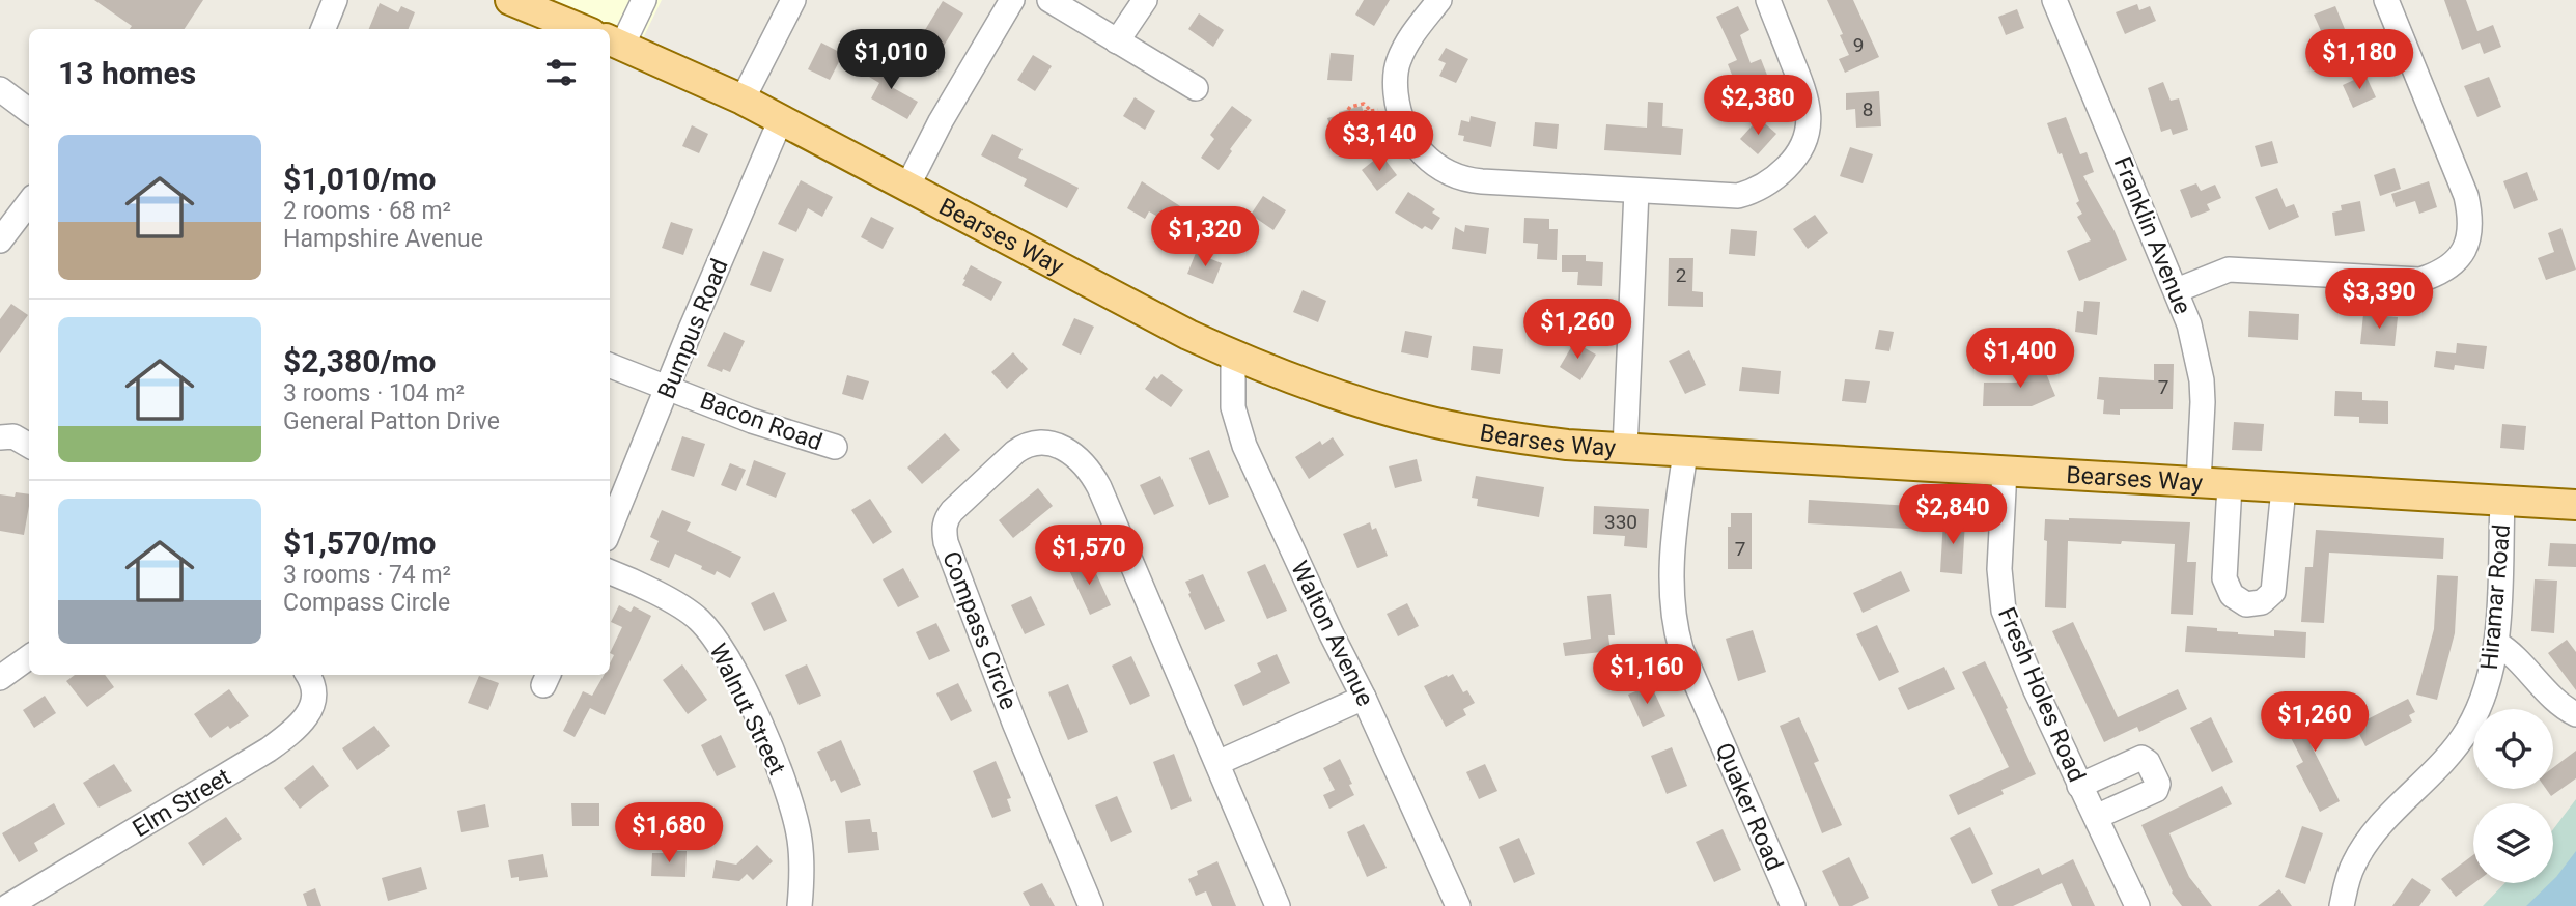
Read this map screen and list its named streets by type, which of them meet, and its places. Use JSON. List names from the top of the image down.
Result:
{
  "streets": {
    "main road": ["Bearses Way"],
    "street": [
      "Franklin Avenue",
      "Bumpus Road",
      "Bacon Road",
      "Hiramar Road",
      "Compass Circle",
      "Walton Avenue",
      "Fresh Holes Road",
      "Walnut Street",
      "Elm Street",
      "Quaker Road"
    ]
  },
  "crossings": [
    ["Franklin Avenue", "Bearses Way"],
    ["Bearses Way", "Bumpus Road"],
    ["Bearses Way", "Hiramar Road"],
    ["Bearses Way", "Walton Avenue"],
    ["Bearses Way", "Fresh Holes Road"],
    ["Bearses Way", "Quaker Road"],
    ["Bumpus Road", "Bacon Road"]
  ],
  "house_numbers": [
    "9",
    "8",
    "2",
    "7",
    "330",
    "7"
  ],
  "page": {
    "price": [
      "$1,010",
      "$1,180",
      "$2,380",
      "$3,140",
      "$1,320",
      "$3,390",
      "$1,260",
      "$1,400",
      "$2,840",
      "$1,570",
      "$1,160",
      "$1,260",
      "$1,680"
    ],
    "heading": "13 homes",
    "list": [
      {
        "name": "$1,010/mo",
        "note": "2 rooms · 68 m² · Hampshire Avenue"
      },
      {
        "name": "$2,380/mo",
        "note": "3 rooms · 104 m² · General Patton Drive"
      },
      {
        "name": "$1,570/mo",
        "note": "3 rooms · 74 m² · Compass Circle"
      }
    ]
  }
}
